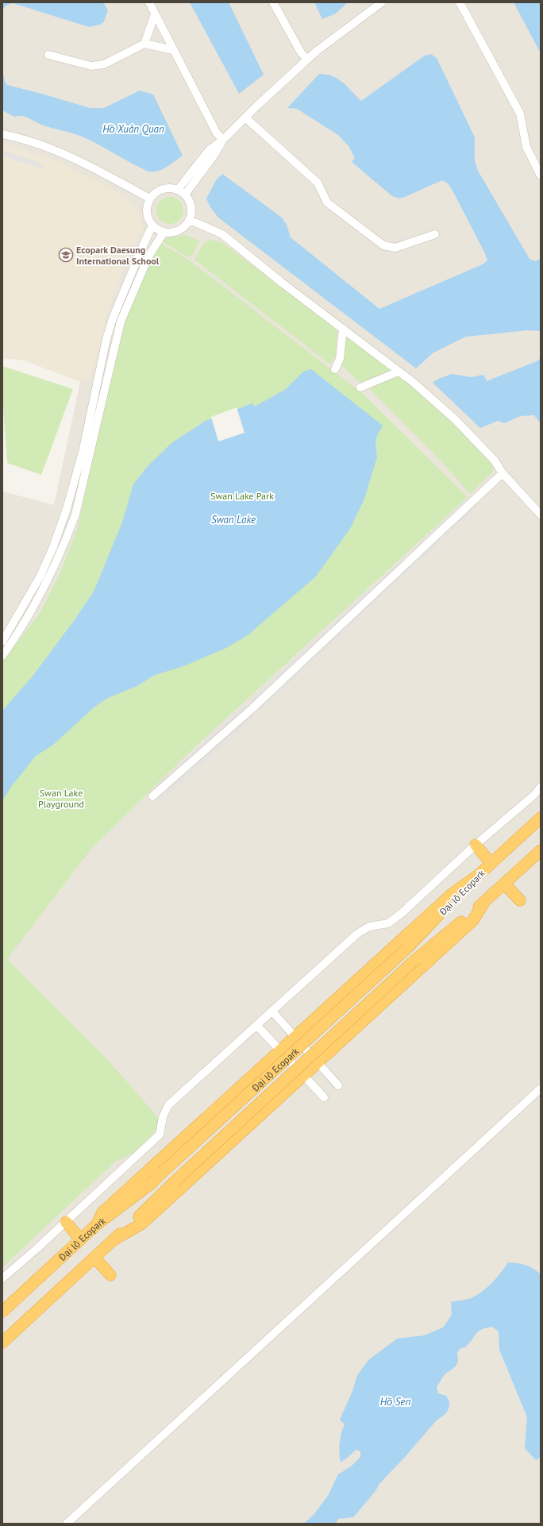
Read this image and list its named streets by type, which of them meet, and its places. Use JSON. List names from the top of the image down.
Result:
{
  "streets": {
    "highway": ["Đại lộ Ecopark"]
  },
  "water": ["Hồ Xuân Quan", "Swan Lake", "Hồ Sen"],
  "parks": ["Swan Lake Park", "Swan Lake Playground"],
  "places": {
    "school or university": ["Ecopark Daesung International School"]
  }
}
